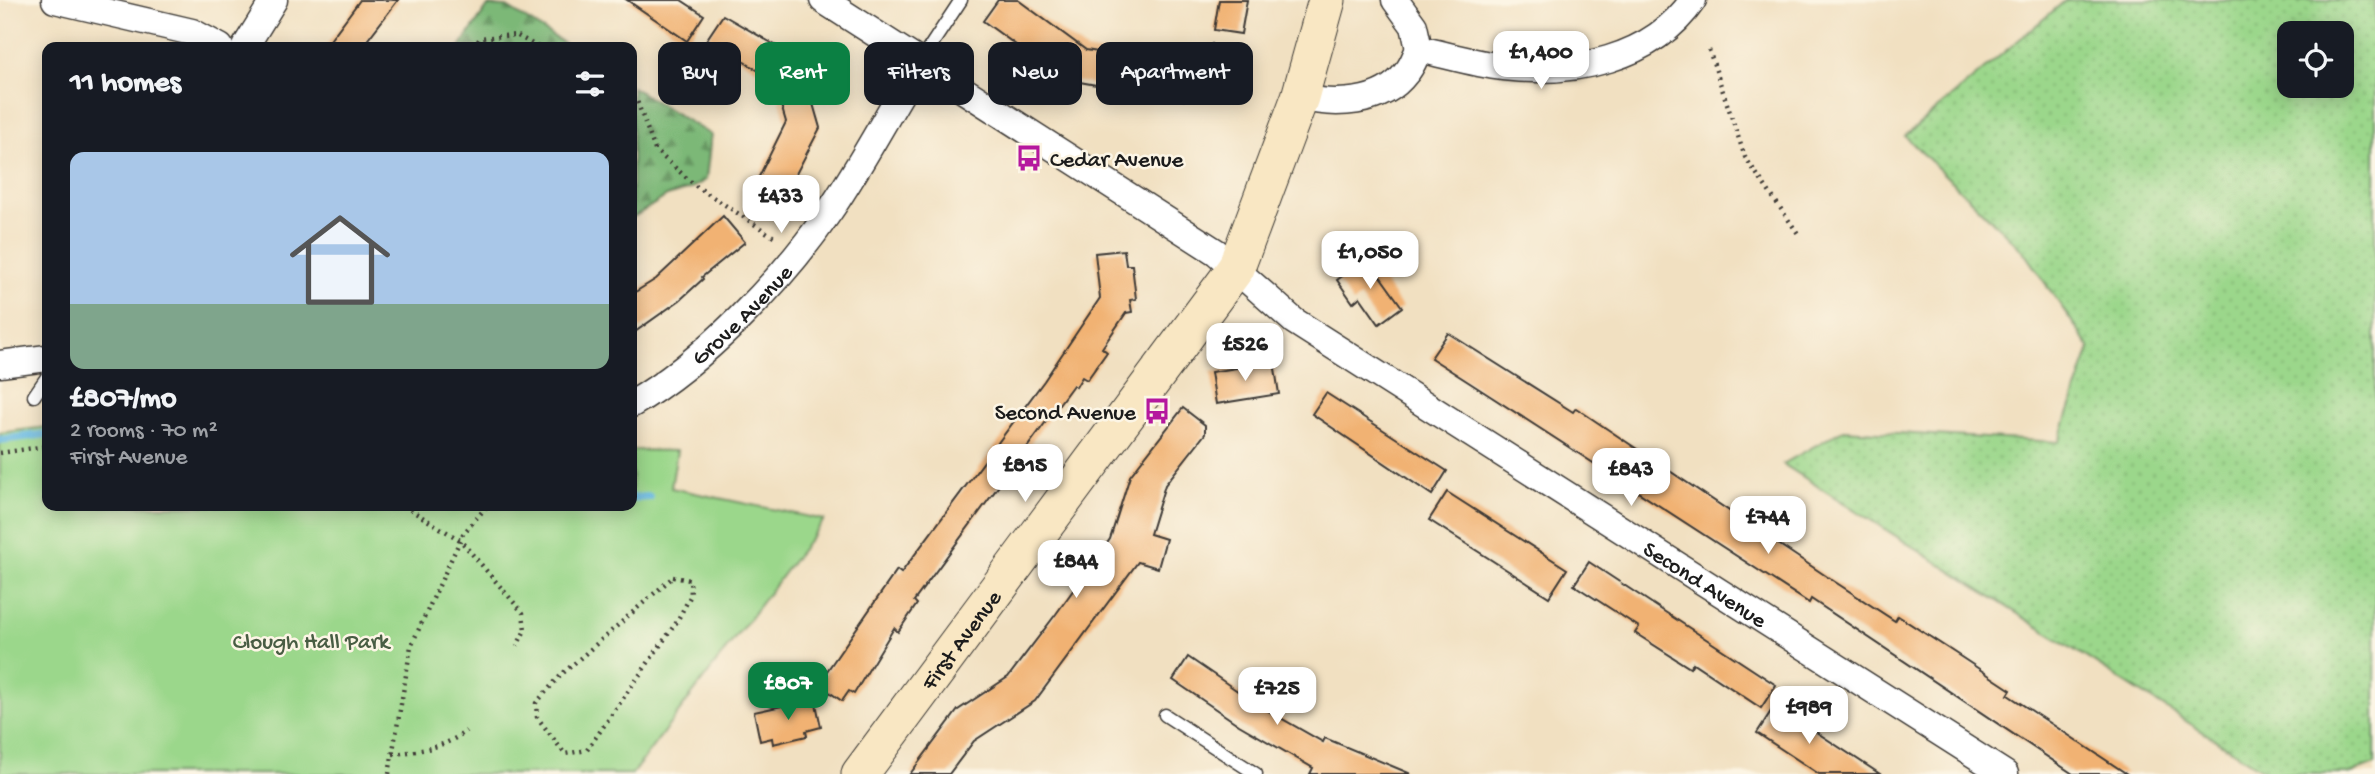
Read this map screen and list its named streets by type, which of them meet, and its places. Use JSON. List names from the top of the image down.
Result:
{
  "streets": {
    "main road": ["First Avenue"],
    "street": ["Grove Avenue", "Second Avenue"]
  },
  "crossings": [
    ["Second Avenue", "First Avenue"]
  ],
  "parks": ["Clough Hall Park"],
  "places": {
    "bus stop": ["Cedar Avenue", "Second Avenue"]
  },
  "page": {
    "price": [
      "£1,400",
      "£433",
      "£1,050",
      "£526",
      "£815",
      "£843",
      "£744",
      "£844",
      "£807",
      "£725",
      "£989"
    ],
    "chip": [
      "Buy",
      "Rent",
      "Filters",
      "New",
      "Apartment"
    ],
    "heading": "11 homes",
    "list": [
      {
        "name": "£807/mo",
        "note": "2 rooms · 70 m² · First Avenue"
      }
    ]
  }
}
